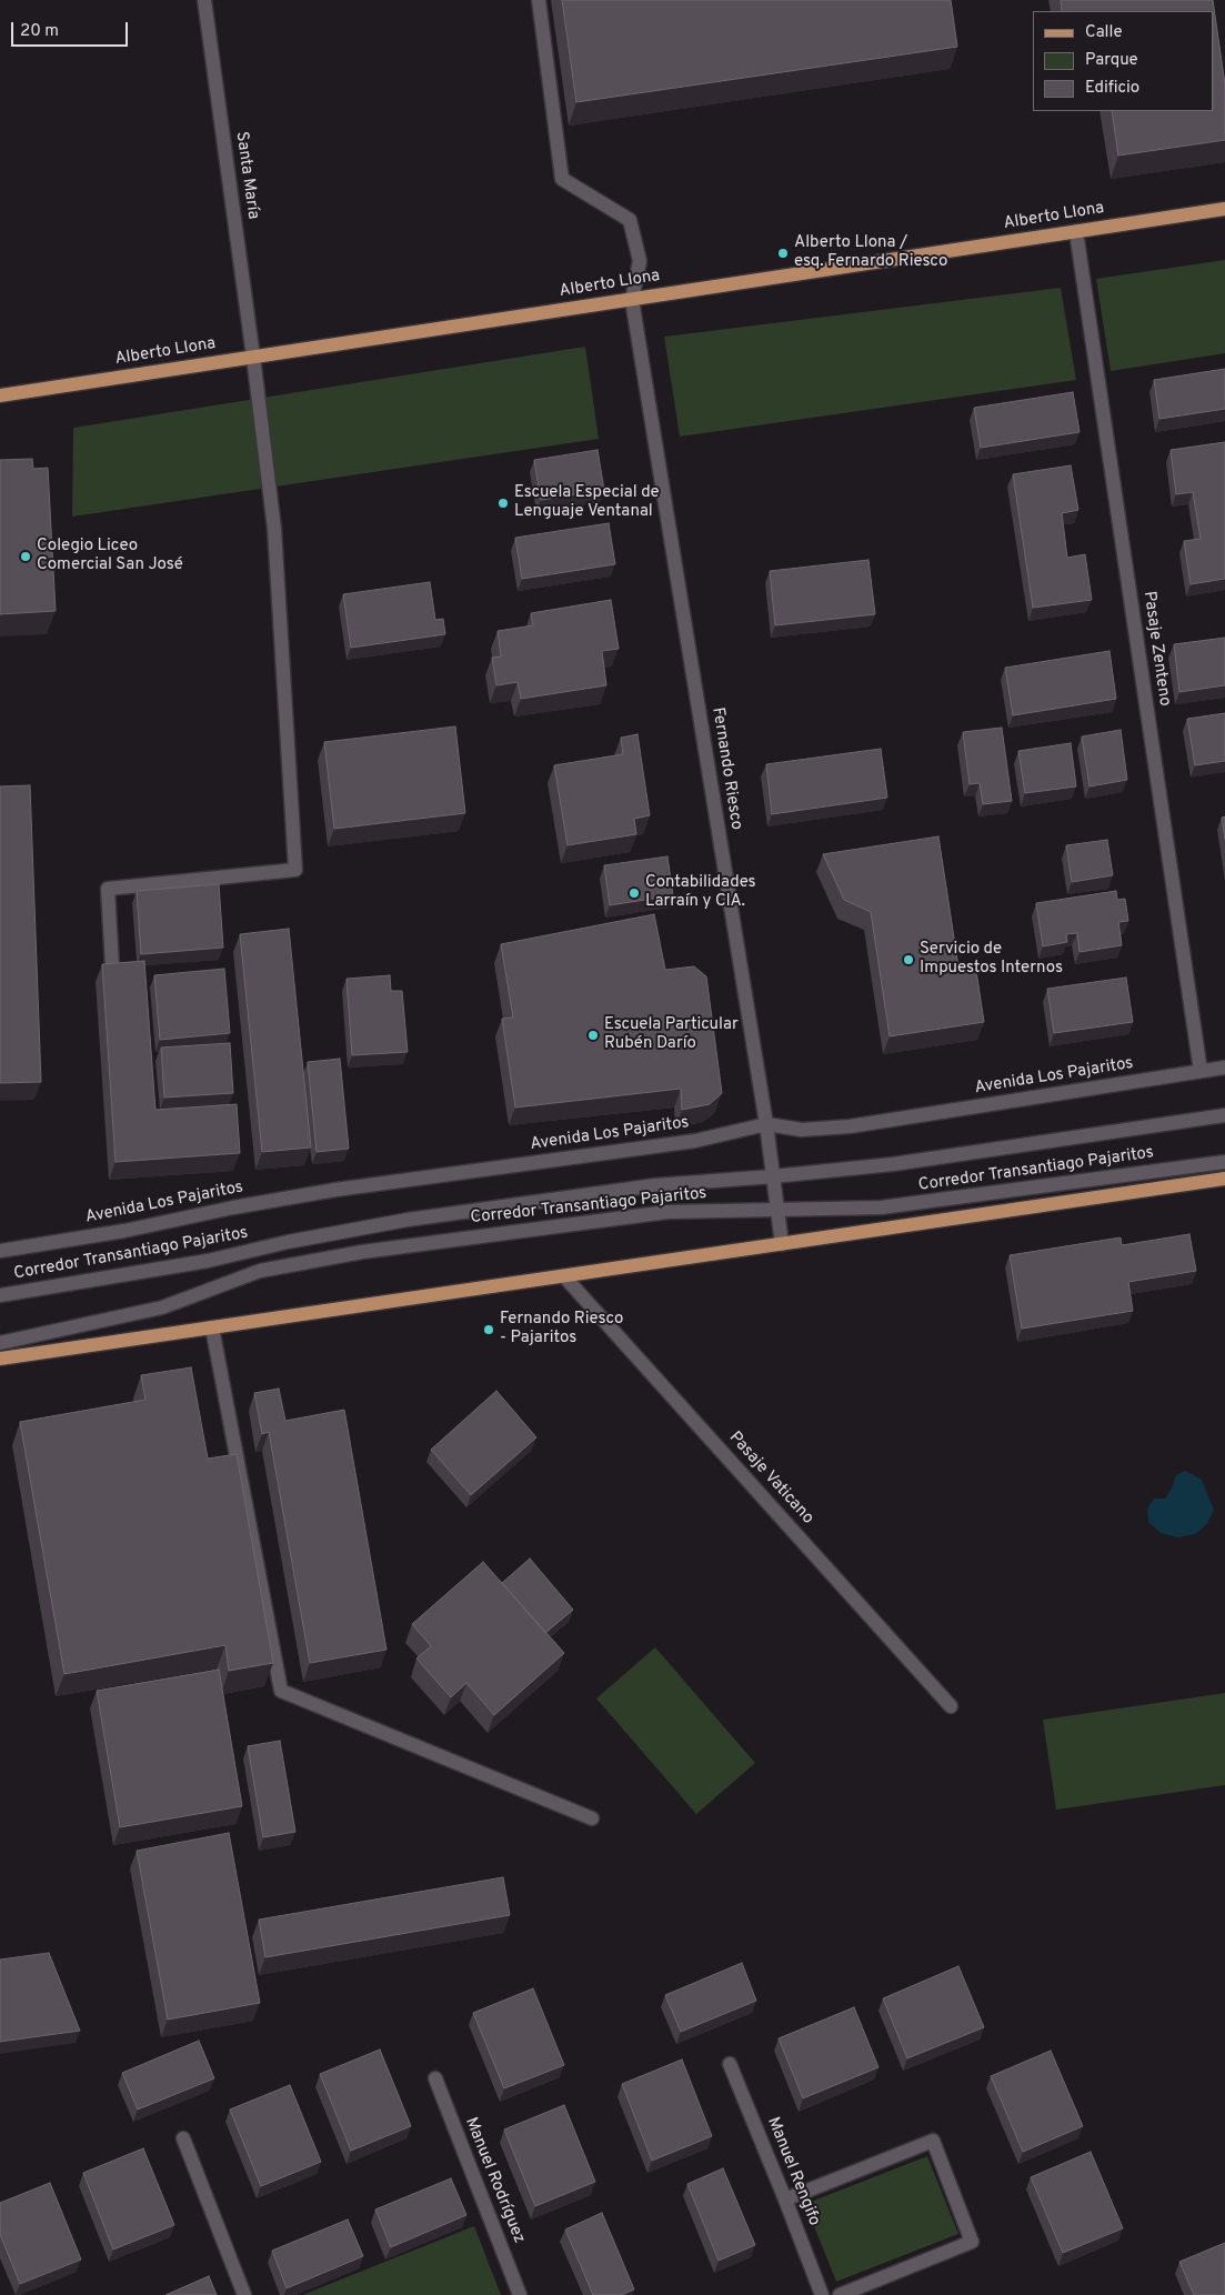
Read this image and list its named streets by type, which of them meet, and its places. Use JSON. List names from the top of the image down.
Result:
{
  "streets": {
    "main road": ["Alberto Llona"],
    "street": [
      "Santa María",
      "Pasaje Zenteno",
      "Fernando Riesco",
      "Avenida Los Pajaritos",
      "Corredor Transantiago Pajaritos",
      "Pasaje Vaticano",
      "Manuel Rengifo",
      "Manuel Rodríguez"
    ]
  },
  "crossings": [
    ["Santa María", "Alberto Llona"],
    ["Alberto Llona", "Pasaje Zenteno"],
    ["Alberto Llona", "Fernando Riesco"],
    ["Pasaje Zenteno", "Avenida Los Pajaritos"],
    ["Fernando Riesco", "Avenida Los Pajaritos"],
    ["Fernando Riesco", "Corredor Transantiago Pajaritos"]
  ],
  "places": [
    "Alberto Llona / esq. Fernardo Riesco",
    "Escuela Especial de Lenguaje Ventanal",
    "Colegio Liceo Comercial San José",
    "Contabilidades Larraín y CIA.",
    "Servicio de Impuestos Internos",
    "Escuela Particular Rubén Darío",
    "Fernando Riesco - Pajaritos"
  ],
  "legend": ["Calle", "Parque", "Edificio"],
  "scale_bar": "20 m"
}
